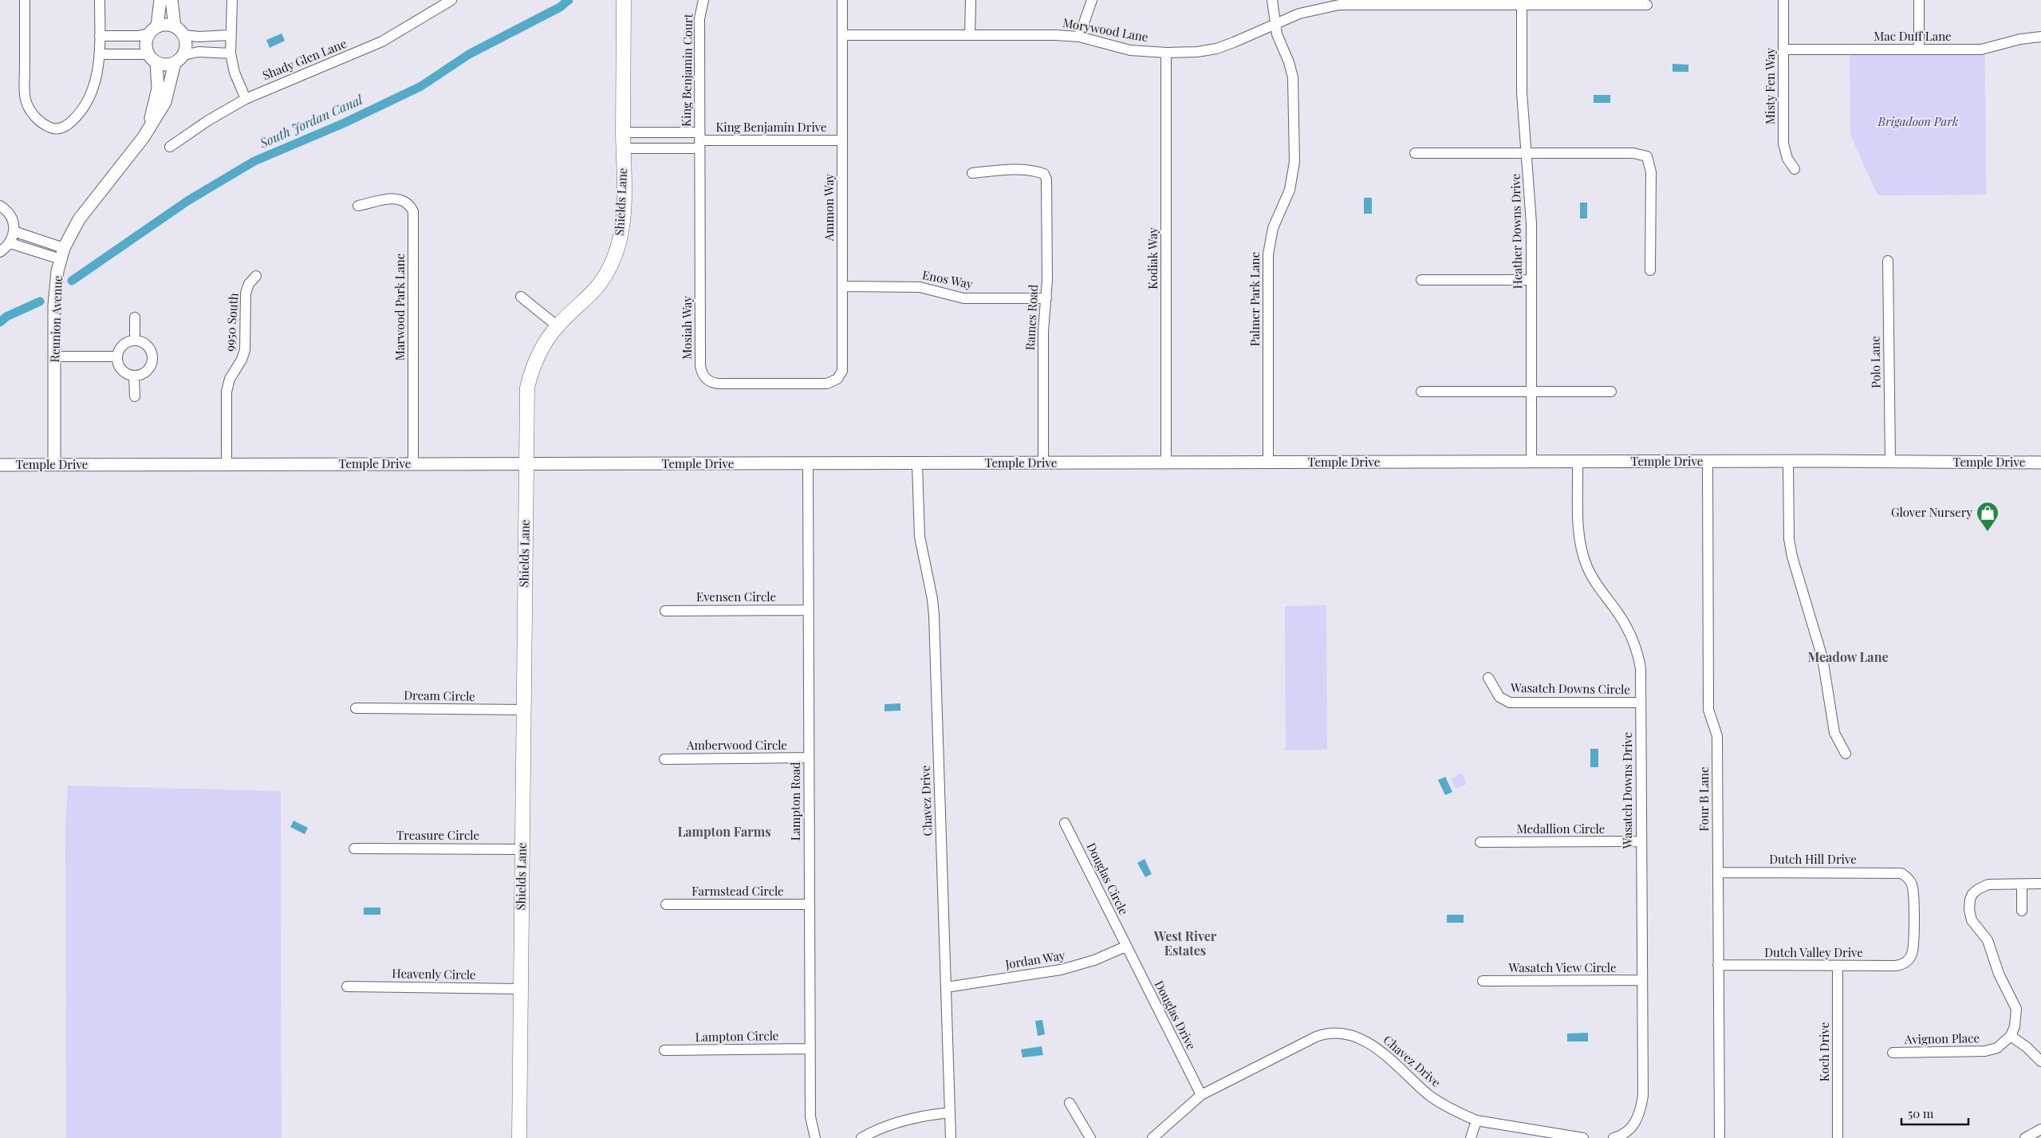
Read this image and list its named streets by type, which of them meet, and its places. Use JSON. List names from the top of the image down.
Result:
{
  "streets": {
    "main road": ["Shields Lane"],
    "street": [
      "Morywood Lane",
      "Mac Duff Lane",
      "Shady Glen Lane",
      "King Benjamin Court",
      "Misty Fen Way",
      "King Benjamin Drive",
      "Ammon Way",
      "Heather Downs Drive",
      "Kodiak Way",
      "Enos Way",
      "Palmer Park Lane",
      "Marwood Park Lane",
      "Rames Road",
      "Reunion Avenue",
      "9950 South",
      "Mosiah Way",
      "Polo Lane",
      "Temple Drive",
      "Evensen Circle",
      "Wasatch Downs Circle",
      "Dream Circle",
      "Amberwood Circle",
      "Wasatch Downs Drive",
      "Four B Lane",
      "Chavez Drive",
      "Lampton Road",
      "Medallion Circle",
      "Treasure Circle",
      "Dutch Hill Drive",
      "Douglas Circle",
      "Farmstead Circle",
      "Dutch Valley Drive",
      "Jordan Way",
      "Wasatch View Circle",
      "Heavenly Circle",
      "Douglas Drive",
      "Lampton Circle",
      "Avignon Place",
      "Koch Drive"
    ]
  },
  "crossings": [
    ["Morywood Lane", "Ammon Way"],
    ["Morywood Lane", "Heather Downs Drive"],
    ["Morywood Lane", "Kodiak Way"],
    ["Morywood Lane", "Palmer Park Lane"],
    ["Mac Duff Lane", "Misty Fen Way"],
    ["King Benjamin Court", "King Benjamin Drive"],
    ["King Benjamin Court", "Mosiah Way"],
    ["King Benjamin Drive", "Shields Lane"],
    ["King Benjamin Drive", "Ammon Way"],
    ["King Benjamin Drive", "Mosiah Way"],
    ["Shields Lane", "Temple Drive"],
    ["Shields Lane", "Dream Circle"],
    ["Shields Lane", "Treasure Circle"],
    ["Shields Lane", "Heavenly Circle"],
    ["Ammon Way", "Enos Way"],
    ["Ammon Way", "Mosiah Way"],
    ["Heather Downs Drive", "Temple Drive"],
    ["Kodiak Way", "Temple Drive"],
    ["Enos Way", "Rames Road"],
    ["Palmer Park Lane", "Temple Drive"],
    ["Marwood Park Lane", "Temple Drive"],
    ["Rames Road", "Temple Drive"],
    ["Reunion Avenue", "Temple Drive"],
    ["9950 South", "Temple Drive"],
    ["Polo Lane", "Temple Drive"],
    ["Temple Drive", "Wasatch Downs Drive"],
    ["Temple Drive", "Four B Lane"],
    ["Temple Drive", "Chavez Drive"],
    ["Temple Drive", "Lampton Road"],
    ["Evensen Circle", "Lampton Road"],
    ["Wasatch Downs Circle", "Wasatch Downs Drive"],
    ["Amberwood Circle", "Lampton Road"],
    ["Wasatch Downs Drive", "Medallion Circle"],
    ["Wasatch Downs Drive", "Wasatch View Circle"],
    ["Four B Lane", "Dutch Hill Drive"],
    ["Four B Lane", "Dutch Valley Drive"],
    ["Chavez Drive", "Jordan Way"],
    ["Chavez Drive", "Douglas Drive"],
    ["Lampton Road", "Farmstead Circle"],
    ["Lampton Road", "Lampton Circle"],
    ["Dutch Hill Drive", "Dutch Valley Drive"],
    ["Douglas Circle", "Jordan Way"],
    ["Douglas Circle", "Douglas Drive"],
    ["Dutch Valley Drive", "Koch Drive"],
    ["Jordan Way", "Douglas Drive"]
  ],
  "districts": ["Meadow Lane", "Lampton Farms", "West River Estates"],
  "water": ["South Jordan Canal"],
  "parks": ["Brigadoon Park"],
  "places": {
    "shop": ["Glover Nursery"]
  },
  "scale_bar": "50 m"
}
